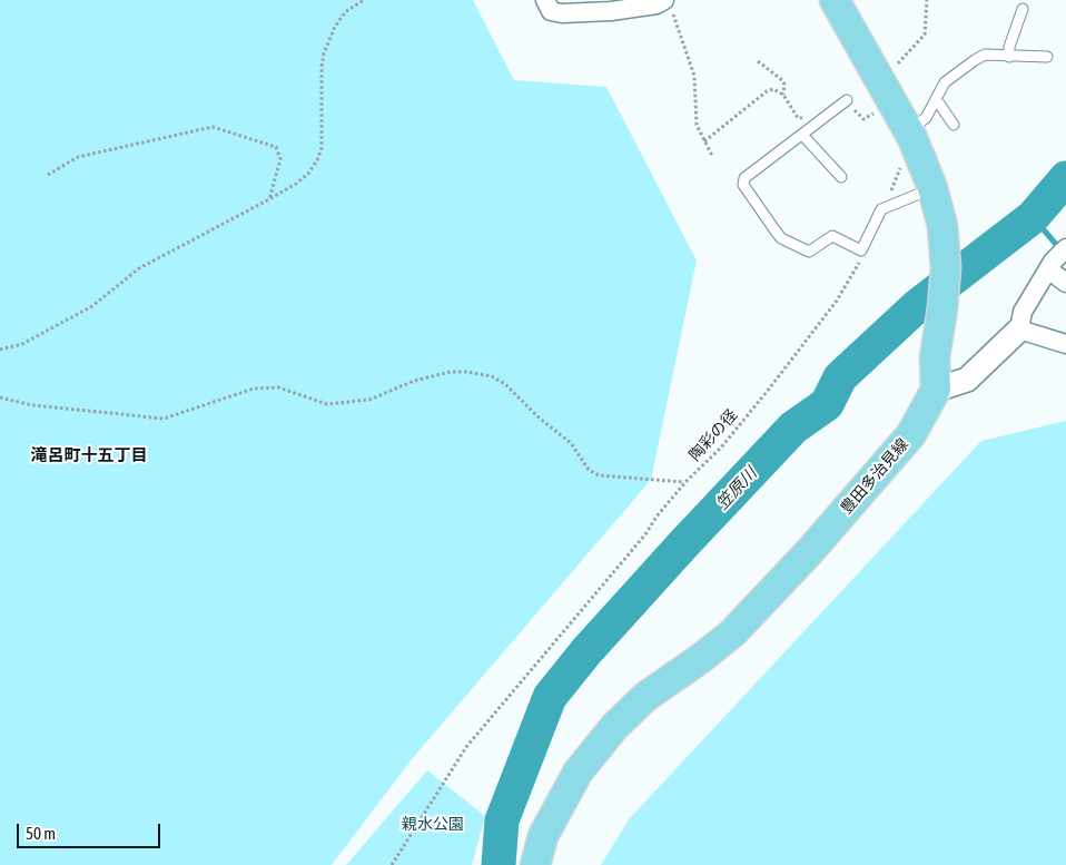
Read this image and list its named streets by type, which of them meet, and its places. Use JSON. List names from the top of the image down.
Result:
{
  "streets": {
    "main road": ["豊田多治見線"],
    "path": ["陶彩の径"]
  },
  "districts": ["滝呂町十五丁目"],
  "water": ["笠原川"],
  "parks": ["親水公園"],
  "scale_bar": "50 m"
}
